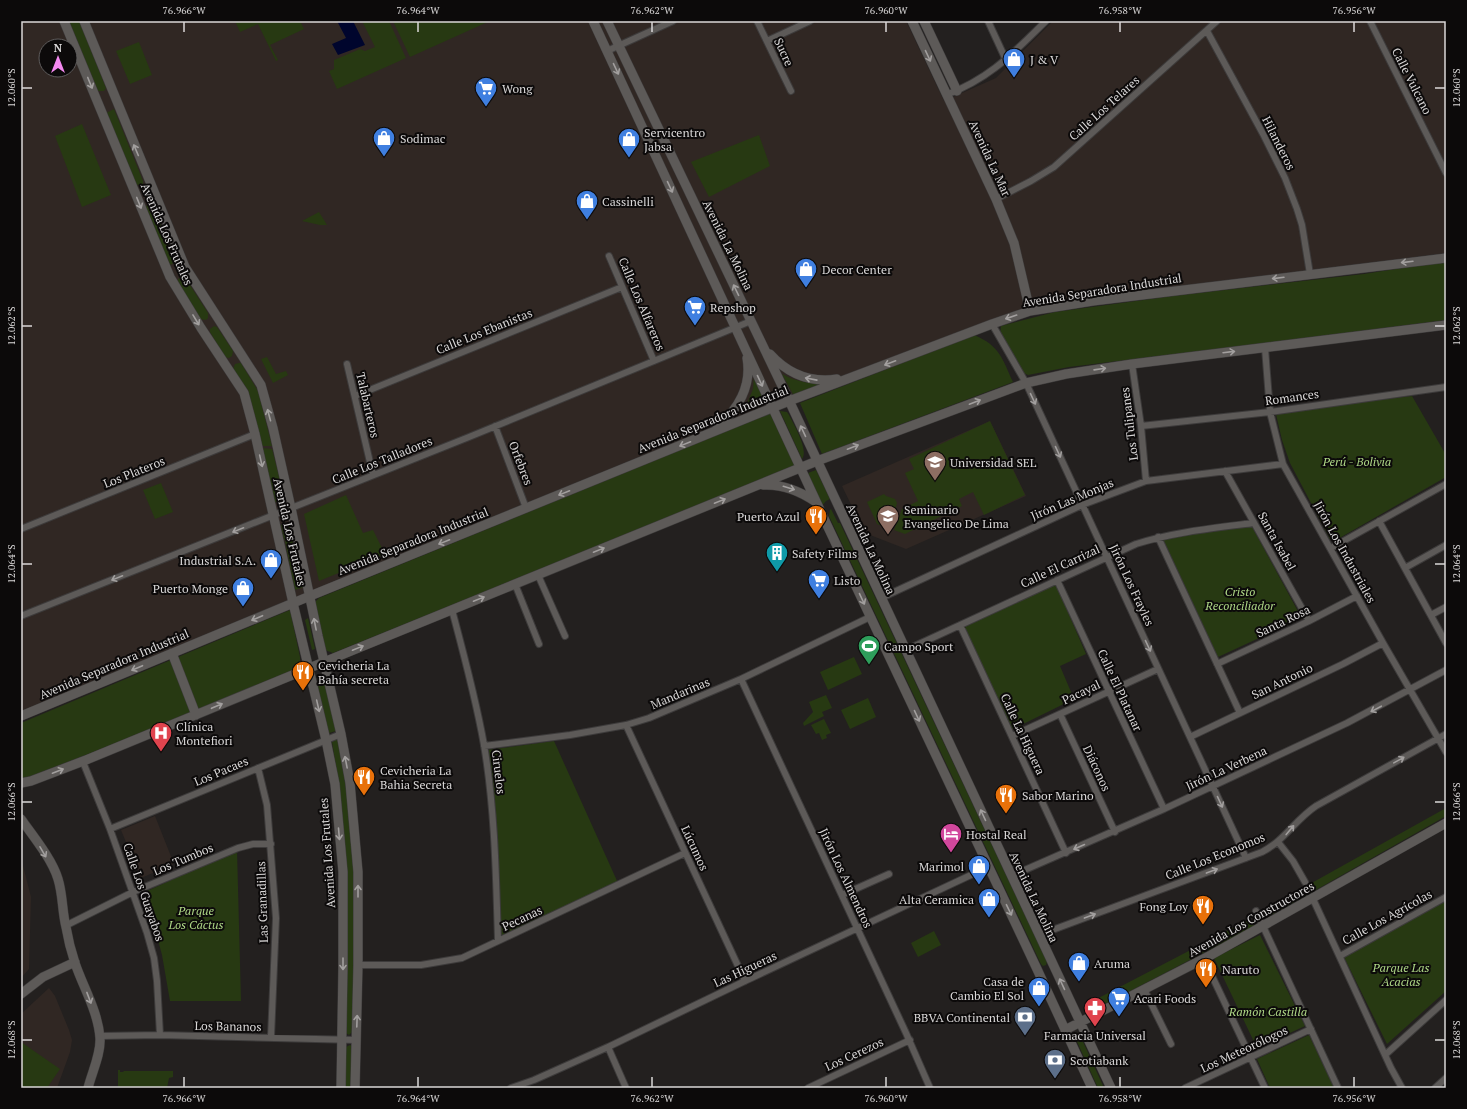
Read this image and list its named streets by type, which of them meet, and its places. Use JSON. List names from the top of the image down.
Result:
{
  "streets": {
    "main road": [
      "Avenida La Mar",
      "Avenida Los Frutales",
      "Avenida La Molina",
      "Avenida Separadora Industrial",
      "Avenida Los Constructores"
    ],
    "street": [
      "Sucre",
      "Calle Vulcano",
      "Calle Los Telares",
      "Hilanderos",
      "Calle Los Alfareros",
      "Calle Los Ebanistas",
      "Romances",
      "Talabarteros",
      "Los Tulipanes",
      "Calle Los Talladores",
      "Orfebres",
      "Los Plateros",
      "Jirón Las Monjas",
      "Santa Isabel",
      "Jirón Los Industriales",
      "Calle El Carrizal",
      "Jirón Los Frayles",
      "Santa Rosa",
      "San Antonio",
      "Calle El Platanar",
      "Pacayal",
      "Mandarinas",
      "Calle La Higuera",
      "Diáconos",
      "Jirón La Verbena",
      "Los Pacaes",
      "Ciruelos",
      "Lúcumos",
      "Calle Los Economos",
      "Los Tumbos",
      "Jirón Los Almendros",
      "Calle Los Guayabos",
      "Las Granadillas",
      "Calle Los Agrícolas",
      "Pecanas",
      "Las Higueras",
      "Los Bananos",
      "Los Meteorólogos",
      "Los Cerezos"
    ]
  },
  "crossings": [
    ["Calle Los Telares", "Hilanderos"],
    ["Calle Los Telares", "Avenida La Mar"],
    ["Hilanderos", "Avenida Separadora Industrial"],
    ["Avenida La Mar", "Avenida Separadora Industrial"],
    ["Avenida Los Frutales", "Avenida Separadora Industrial"],
    ["Avenida Los Frutales", "Calle Los Talladores"],
    ["Avenida Los Frutales", "Los Plateros"],
    ["Avenida Los Frutales", "Los Pacaes"],
    ["Avenida Los Frutales", "Pecanas"],
    ["Avenida Los Frutales", "Los Bananos"],
    ["Avenida La Molina", "Avenida Separadora Industrial"],
    ["Avenida La Molina", "Calle Los Talladores"],
    ["Avenida La Molina", "Jirón Las Monjas"],
    ["Avenida La Molina", "Calle El Carrizal"],
    ["Avenida La Molina", "Jirón La Verbena"],
    ["Avenida La Molina", "Calle Los Economos"],
    ["Avenida La Molina", "Avenida Los Constructores"],
    ["Avenida Separadora Industrial", "Orfebres"],
    ["Avenida Separadora Industrial", "Jirón Los Frayles"],
    ["Calle Los Alfareros", "Calle Los Ebanistas"],
    ["Calle Los Alfareros", "Calle Los Talladores"],
    ["Calle Los Ebanistas", "Talabarteros"],
    ["Romances", "Los Tulipanes"],
    ["Romances", "Jirón Los Industriales"],
    ["Talabarteros", "Calle Los Talladores"],
    ["Los Tulipanes", "Jirón Las Monjas"],
    ["Calle Los Talladores", "Orfebres"],
    ["Jirón Las Monjas", "Santa Isabel"],
    ["Jirón Las Monjas", "Jirón Los Industriales"],
    ["Jirón Las Monjas", "Jirón Los Frayles"],
    ["Santa Isabel", "Calle El Carrizal"],
    ["Santa Isabel", "Santa Rosa"],
    ["Jirón Los Industriales", "Santa Rosa"],
    ["Jirón Los Industriales", "San Antonio"],
    ["Jirón Los Industriales", "Jirón La Verbena"],
    ["Jirón Los Industriales", "Calle Los Economos"],
    ["Calle El Carrizal", "Jirón Los Frayles"],
    ["Calle El Carrizal", "Calle El Platanar"],
    ["Calle El Carrizal", "Calle La Higuera"],
    ["Jirón Los Frayles", "San Antonio"],
    ["Jirón Los Frayles", "Pacayal"],
    ["Jirón Los Frayles", "Jirón La Verbena"],
    ["Jirón Los Frayles", "Calle Los Economos"],
    ["Calle El Platanar", "Pacayal"],
    ["Calle El Platanar", "Jirón La Verbena"],
    ["Pacayal", "Calle La Higuera"],
    ["Pacayal", "Diáconos"],
    ["Mandarinas", "Ciruelos"],
    ["Mandarinas", "Lúcumos"],
    ["Mandarinas", "Jirón Los Almendros"],
    ["Calle La Higuera", "Jirón La Verbena"],
    ["Diáconos", "Jirón La Verbena"],
    ["Los Pacaes", "Calle Los Guayabos"],
    ["Los Pacaes", "Las Granadillas"],
    ["Ciruelos", "Pecanas"],
    ["Lúcumos", "Pecanas"],
    ["Lúcumos", "Las Higueras"],
    ["Los Tumbos", "Calle Los Guayabos"],
    ["Los Tumbos", "Las Granadillas"],
    ["Jirón Los Almendros", "Las Higueras"],
    ["Jirón Los Almendros", "Los Cerezos"],
    ["Calle Los Guayabos", "Los Bananos"],
    ["Las Granadillas", "Los Bananos"]
  ],
  "one_way": ["Jirón Los Frayles", "Jirón La Verbena", "Calle Los Economos"],
  "parks": [
    "Perú - Bolivia",
    "Cristo Reconciliador",
    "Parque Los Cáctus",
    "Parque Las Acacias",
    "Ramón Castilla"
  ],
  "places": {
    "shop": [
      "J & V",
      "Sodimac",
      "Servicentro Jabsa",
      "Cassinelli",
      "Decor Center",
      "Industrial S.A.",
      "Puerto Monge",
      "Marimol",
      "Alta Ceramica",
      "Aruma",
      "Casa de Cambio El Sol"
    ],
    "supermarket": [
      "Wong",
      "Repshop",
      "Listo",
      "Acari Foods"
    ],
    "school or university": ["Universidad SEL", "Seminario Evangelico De Lima"],
    "restaurant": [
      "Puerto Azul",
      "Cevicheria La Bahía secreta",
      "Cevicheria La Bahia Secreta",
      "Sabor Marino",
      "Fong Loy",
      "Naruto"
    ],
    "building": ["Safety Films"],
    "sports": ["Campo Sport"],
    "hospital": ["Clínica Montefiori"],
    "hotel": ["Hostal Real"],
    "pharmacy": ["Farmacia Universal"],
    "bank": ["BBVA Continental", "Scotiabank"]
  },
  "north": "top",
  "coordinates": [
    "76.966°W",
    "76.964°W",
    "76.962°W",
    "76.960°W",
    "76.958°W",
    "76.956°W",
    "12.060°S",
    "12.062°S",
    "12.064°S",
    "12.066°S",
    "12.068°S"
  ]
}
